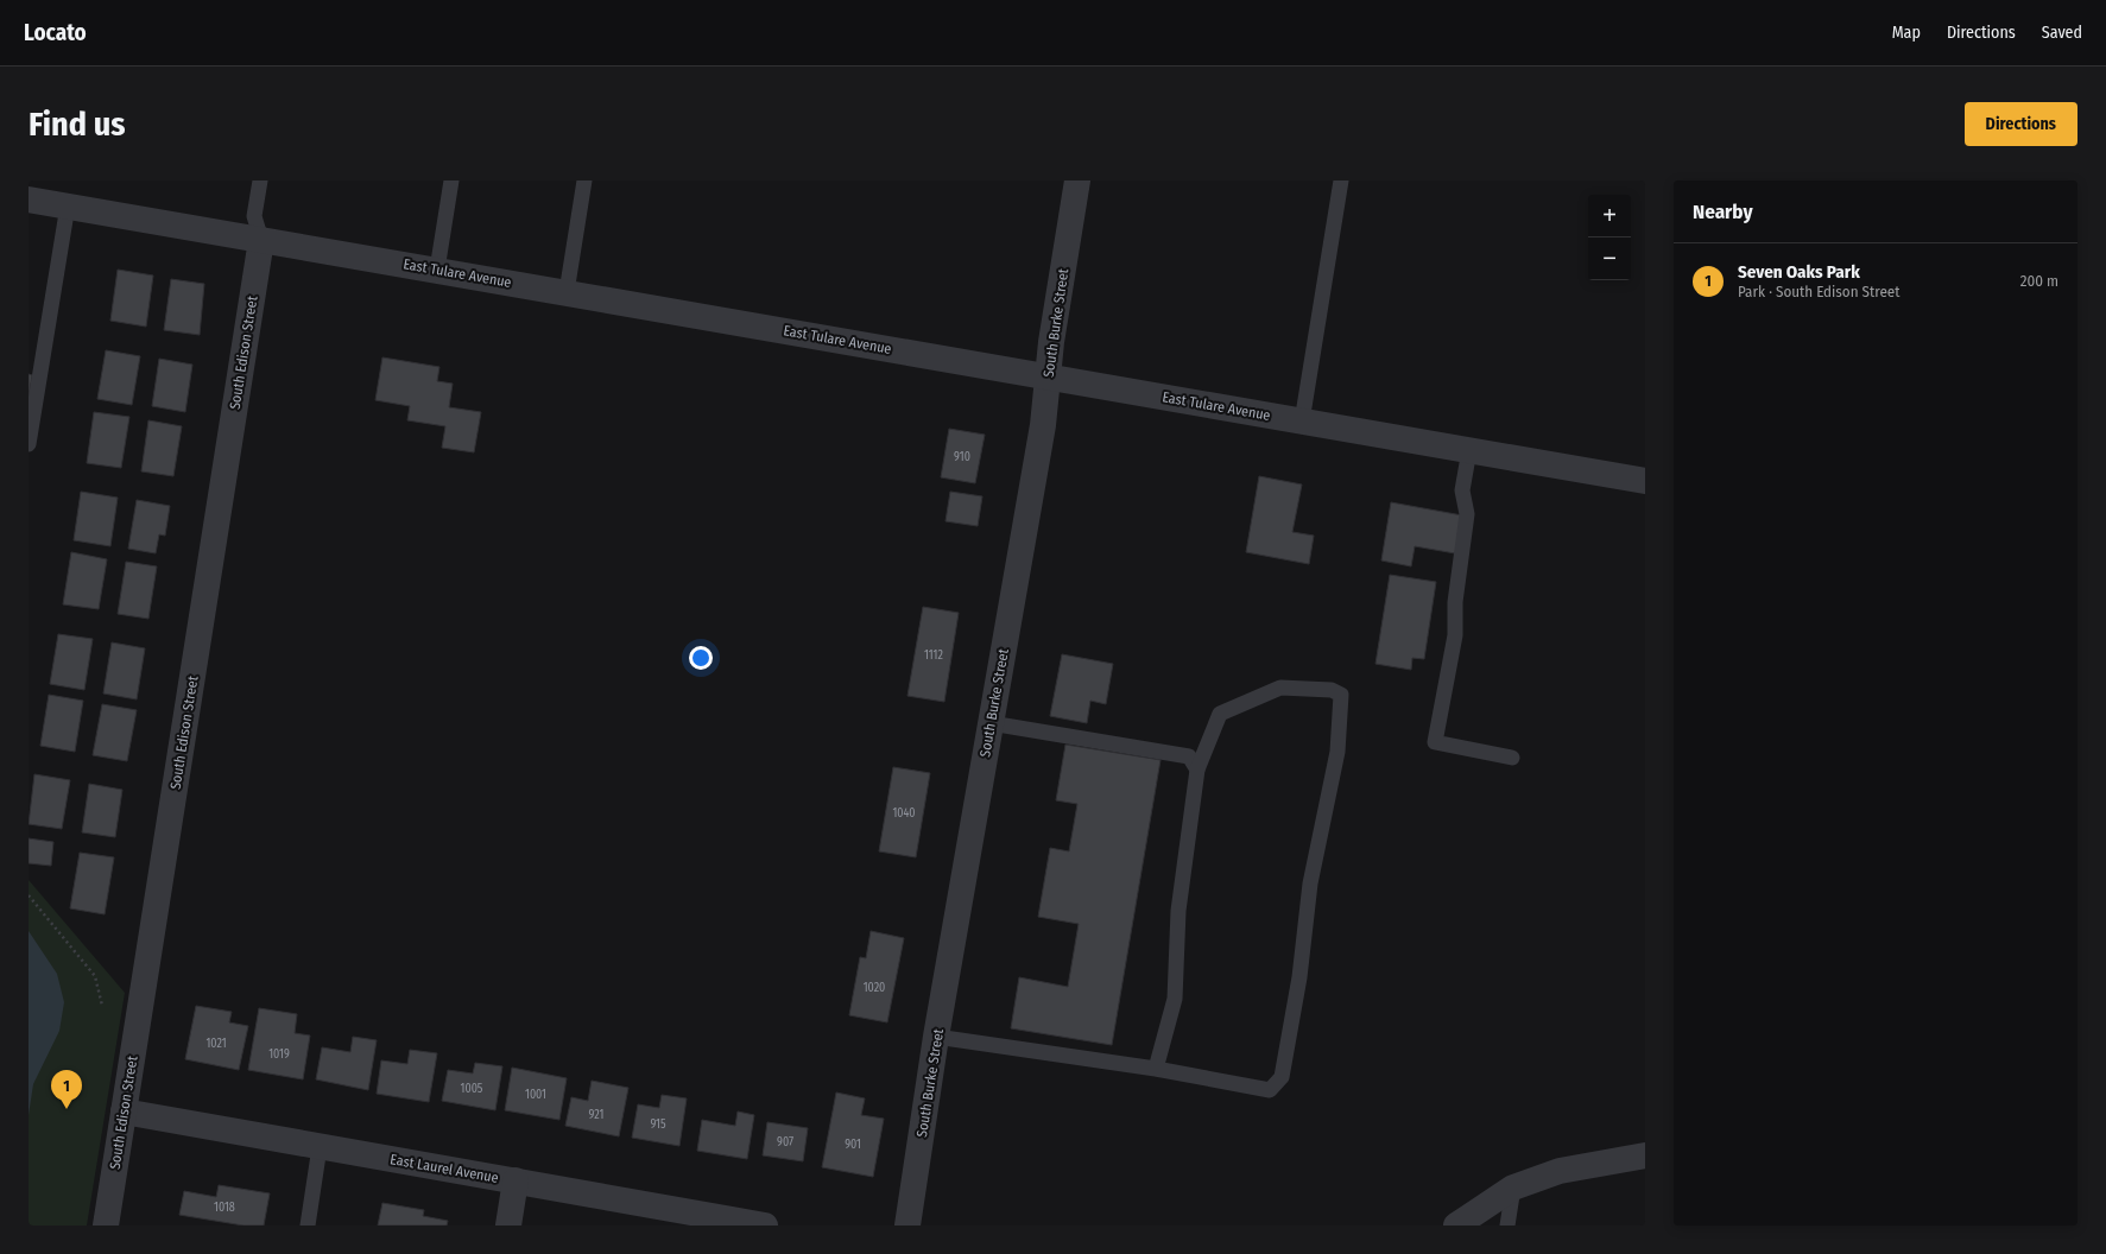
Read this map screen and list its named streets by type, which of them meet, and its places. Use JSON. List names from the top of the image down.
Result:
{
  "streets": {
    "street": [
      "East Tulare Avenue",
      "South Burke Street",
      "South Edison Street",
      "East Laurel Avenue"
    ]
  },
  "crossings": [
    ["East Tulare Avenue", "South Burke Street"],
    ["East Tulare Avenue", "South Edison Street"],
    ["South Edison Street", "East Laurel Avenue"]
  ],
  "house_numbers": [
    "910",
    "1112",
    "1040",
    "1020",
    "1021",
    "1019",
    "1005",
    "1001",
    "921",
    "915",
    "907",
    "901",
    "1018"
  ],
  "page": {
    "header": "Locato",
    "nav": ["Map", "Directions", "Saved"],
    "buttons": "Directions",
    "title": "Find us",
    "heading": "Nearby",
    "map_buttons": ["+", "−"],
    "list": [
      {
        "mark": "1",
        "name": "Seven Oaks Park",
        "note": "Park · South Edison Street",
        "value": "200 m"
      }
    ],
    "pins": "1"
  }
}
